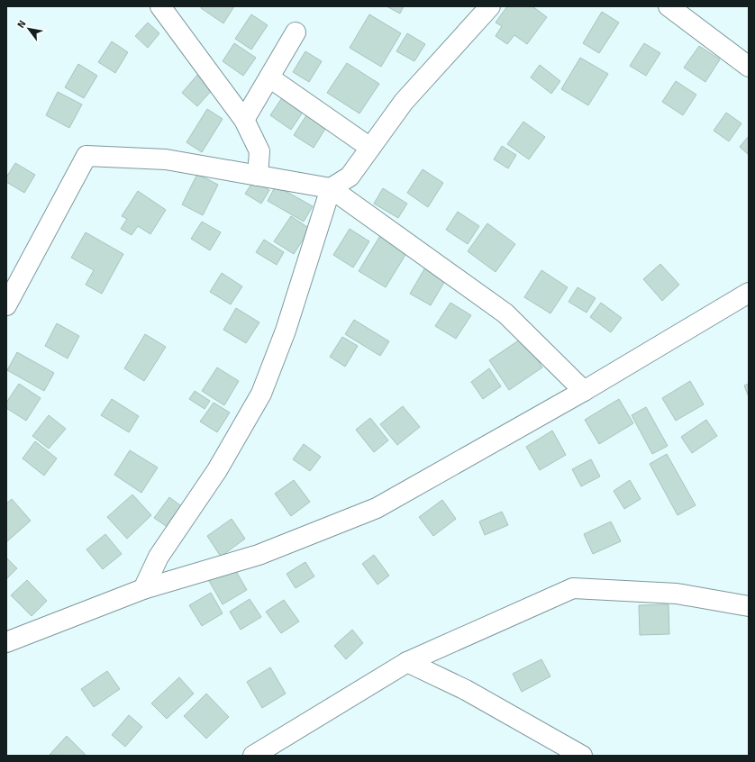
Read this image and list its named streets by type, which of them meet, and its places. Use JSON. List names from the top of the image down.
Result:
{
  "north": "top left"
}
